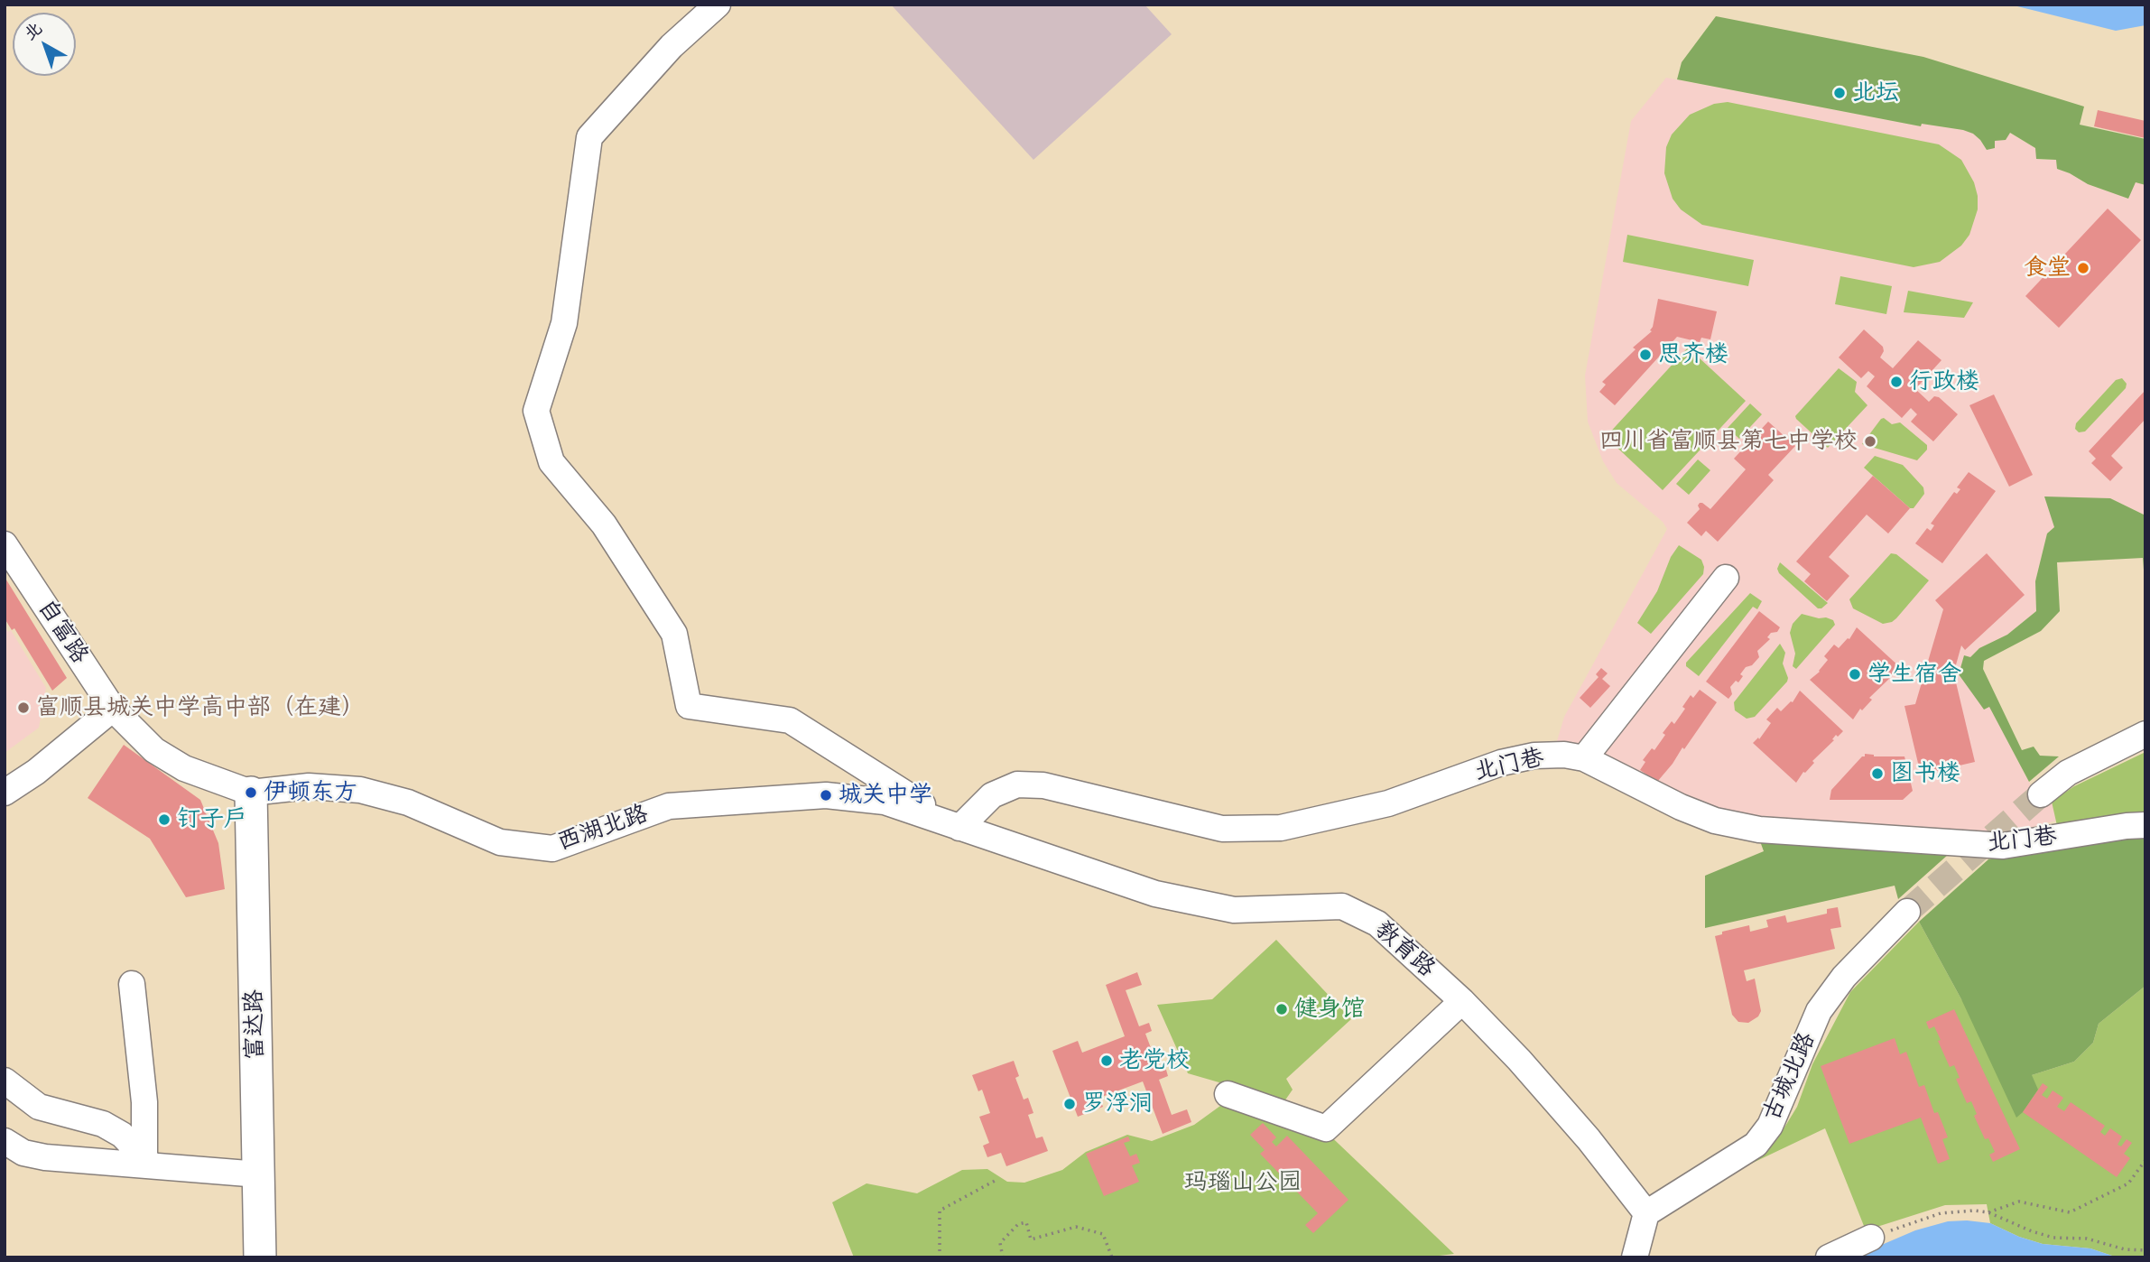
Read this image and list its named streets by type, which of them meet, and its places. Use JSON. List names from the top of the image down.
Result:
{
  "streets": {
    "main road": ["富达路"],
    "street": [
      "自富路",
      "北门巷",
      "西湖北路",
      "教育路",
      "古城北路"
    ]
  },
  "crossings": [
    ["自富路", "西湖北路"],
    ["自富路", "富达路"],
    ["北门巷", "西湖北路"],
    ["北门巷", "教育路"],
    ["西湖北路", "教育路"],
    ["西湖北路", "富达路"],
    ["教育路", "古城北路"]
  ],
  "parks": ["玛瑙山公园"],
  "places": [
    "北坛",
    "食堂",
    "思齐楼",
    "行政楼",
    "四川省富顺县第七中学校",
    "学生宿舍",
    "富顺县城关中学高中部（在建）",
    "图书楼",
    "伊顿东方",
    "城关中学",
    "钉子户",
    "健身馆",
    "老党校",
    "罗浮洞"
  ],
  "north": "top left"
}
